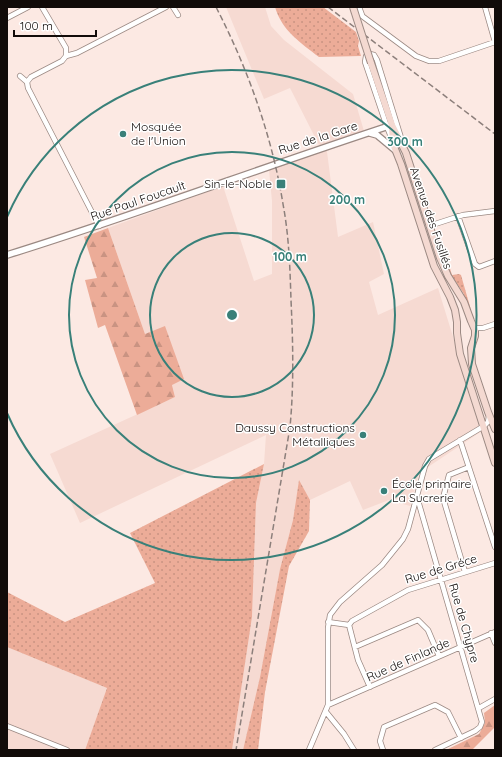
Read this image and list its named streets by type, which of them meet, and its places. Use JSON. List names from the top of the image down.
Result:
{
  "streets": {
    "main road": ["Avenue des Fusillés"],
    "street": [
      "Rue de la Gare",
      "Rue Paul Foucault",
      "Rue de Gréce",
      "Rue de Chypre",
      "Rue de Finlande"
    ]
  },
  "crossings": [
    ["Rue de la Gare", "Rue Paul Foucault"],
    ["Rue de la Gare", "Avenue des Fusillés"],
    ["Rue de Gréce", "Rue de Chypre"],
    ["Rue de Chypre", "Rue de Finlande"]
  ],
  "places": {
    "other": ["Mosquée de l'Union", "Daussy Constructions Métalliques", "École primaire La Sucrerie"],
    "transit": ["Sin-le-Noble"]
  },
  "scale_bar": "100 m",
  "rings": ["300 m", "200 m", "100 m"]
}
